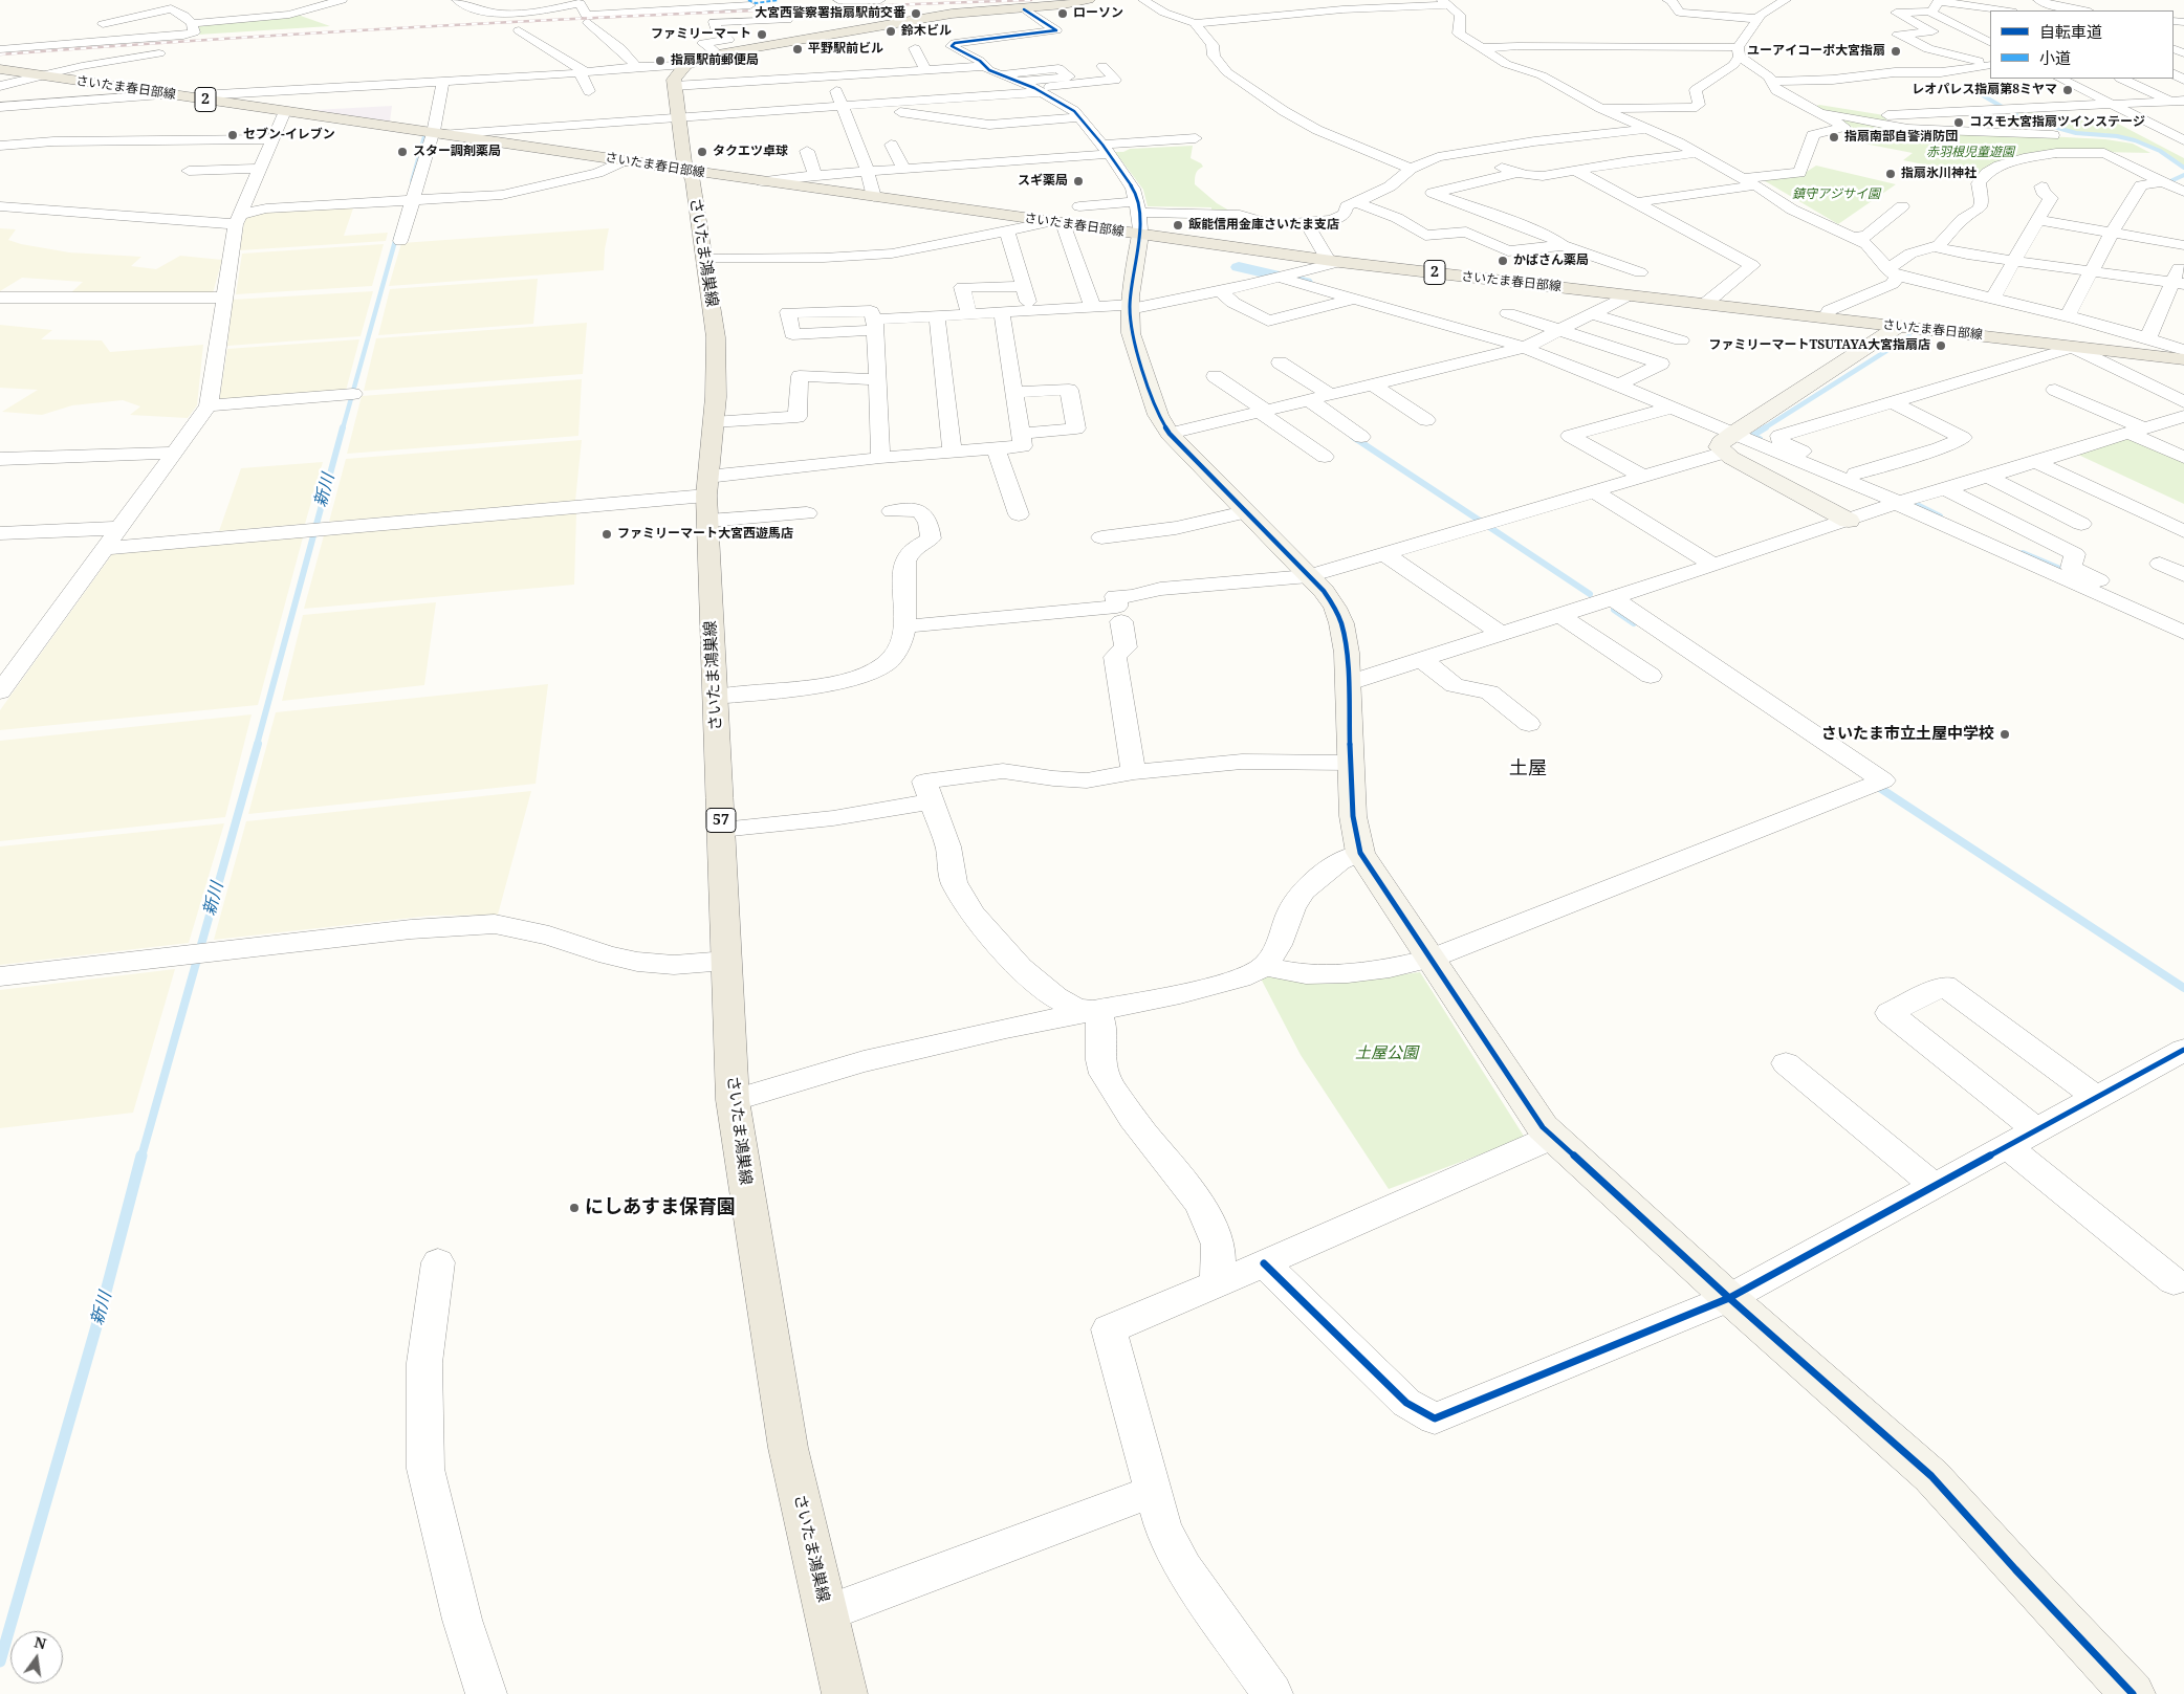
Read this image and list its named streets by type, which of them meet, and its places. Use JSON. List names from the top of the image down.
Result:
{
  "streets": {
    "main road": [
      "さいたま春日部線",
      "2",
      "さいたま鴻巣線",
      "57"
    ]
  },
  "crossings": [
    ["さいたま春日部線", "さいたま鴻巣線"]
  ],
  "districts": ["土屋"],
  "water": ["新川"],
  "parks": ["赤羽根児童遊園", "鎮守アジサイ園", "土屋公園"],
  "places": [
    "大宮西警察署指扇駅前交番",
    "ローソン",
    "鈴木ビル",
    "ファミリーマート",
    "平野駅前ビル",
    "ユーアイコーポ大宮指扇",
    "指扇駅前郵便局",
    "レオパレス指扇第8ミヤマ",
    "コスモ大宮指扇ツインステージ",
    "セブン-イレブン",
    "指扇南部自警消防団",
    "スター調剤薬局",
    "タクエツ卓球",
    "指扇氷川神社",
    "スギ薬局",
    "飯能信用金庫さいたま支店",
    "かばさん薬局",
    "ファミリーマートTSUTAYA大宮指扇店",
    "ファミリーマート大宮西遊馬店",
    "さいたま市立土屋中学校",
    "にしあすま保育園"
  ],
  "legend": ["自転車道", "小道"],
  "north": "top"
}
